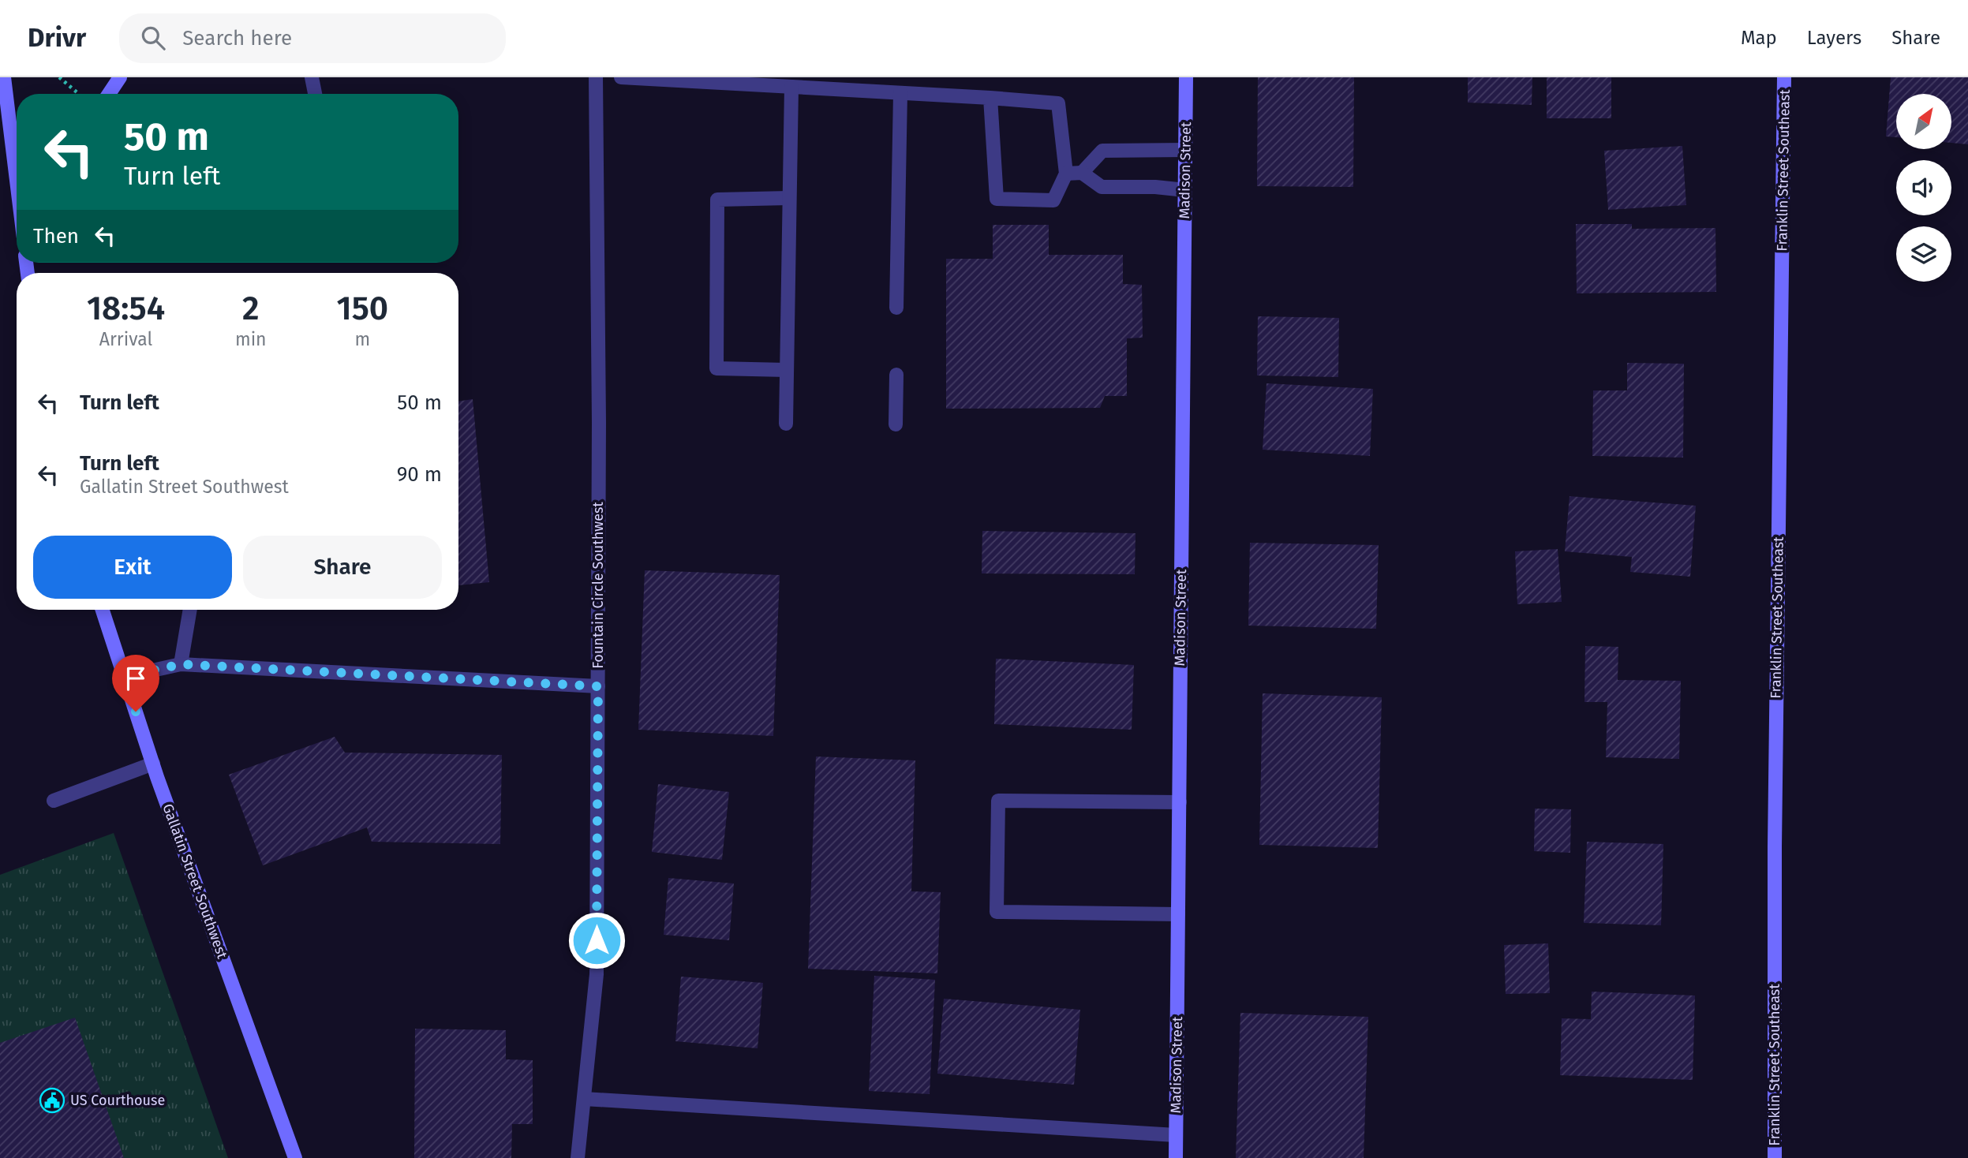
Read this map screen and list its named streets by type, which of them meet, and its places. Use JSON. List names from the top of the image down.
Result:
{
  "streets": {
    "street": [
      "Madison Street",
      "Franklin Street Southeast",
      "Fountain Circle Southwest",
      "Gallatin Street Southwest"
    ]
  },
  "places": {
    "public building": ["US Courthouse"]
  },
  "north": "top right",
  "page": {
    "header": "Drivr",
    "search": "Search here",
    "nav": ["Map", "Layers", "Share"],
    "turn": ["50 m", "Turn left"],
    "then": "Then",
    "eta": [
      "18:54",
      "Arrival",
      "2",
      "min",
      "150",
      "m"
    ],
    "list": [
      {
        "name": "Turn left",
        "value": "50 m"
      },
      {
        "name": "Turn left",
        "note": "Gallatin Street Southwest",
        "value": "90 m"
      }
    ],
    "buttons": ["Exit", "Share"]
  }
}
